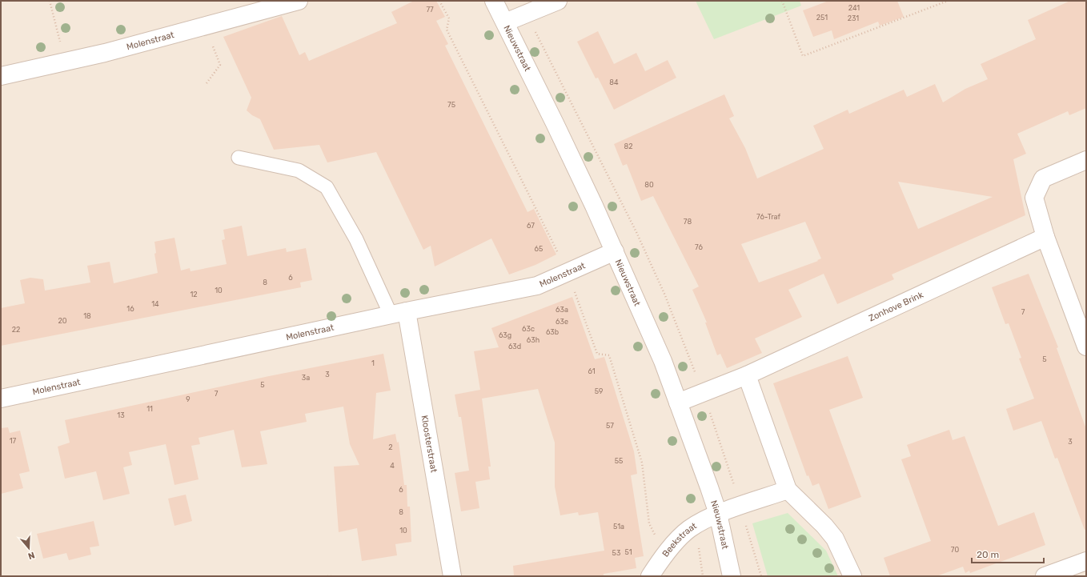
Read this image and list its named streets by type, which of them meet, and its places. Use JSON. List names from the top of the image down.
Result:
{
  "streets": {
    "street": [
      "Molenstraat",
      "Nieuwstraat",
      "Zonhove Brink",
      "Kloosterstraat",
      "Beekstraat"
    ]
  },
  "crossings": [
    ["Molenstraat", "Nieuwstraat"],
    ["Molenstraat", "Kloosterstraat"],
    ["Nieuwstraat", "Zonhove Brink"],
    ["Nieuwstraat", "Beekstraat"]
  ],
  "house_numbers": [
    "241",
    "77",
    "251",
    "231",
    "84",
    "75",
    "82",
    "80",
    "76-Traf",
    "78",
    "67",
    "76",
    "65",
    "6",
    "8",
    "10",
    "12",
    "14",
    "16",
    "63a",
    "7",
    "18",
    "20",
    "63e",
    "63c",
    "22",
    "63b",
    "63g",
    "63h",
    "63d",
    "5",
    "1",
    "61",
    "3",
    "3a",
    "5",
    "59",
    "7",
    "9",
    "11",
    "13",
    "57",
    "17",
    "3",
    "2",
    "55",
    "4",
    "6",
    "8",
    "51a",
    "10",
    "70",
    "51",
    "53"
  ],
  "scale_bar": "20 m",
  "north": "bottom"
}
